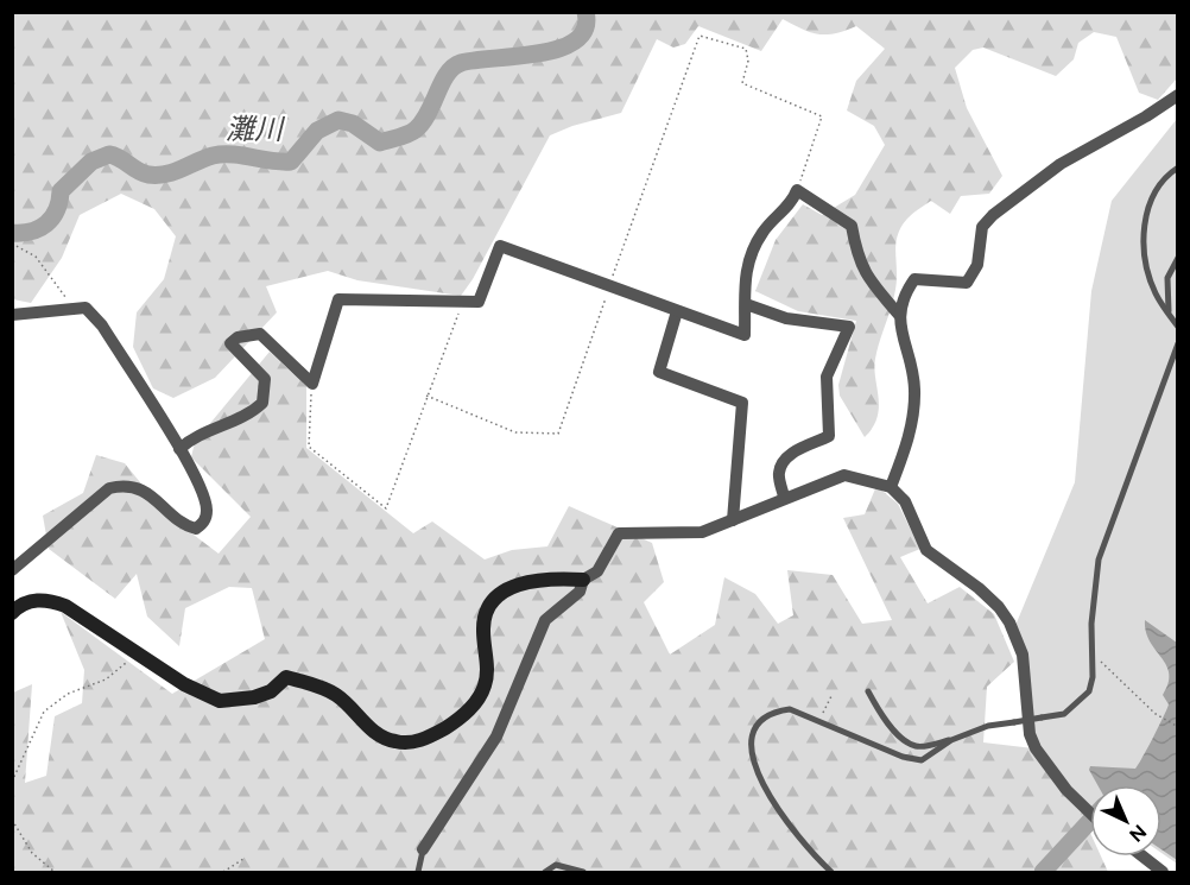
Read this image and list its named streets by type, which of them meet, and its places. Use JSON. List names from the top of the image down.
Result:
{
  "water": ["灘川"],
  "north": "bottom right"
}
